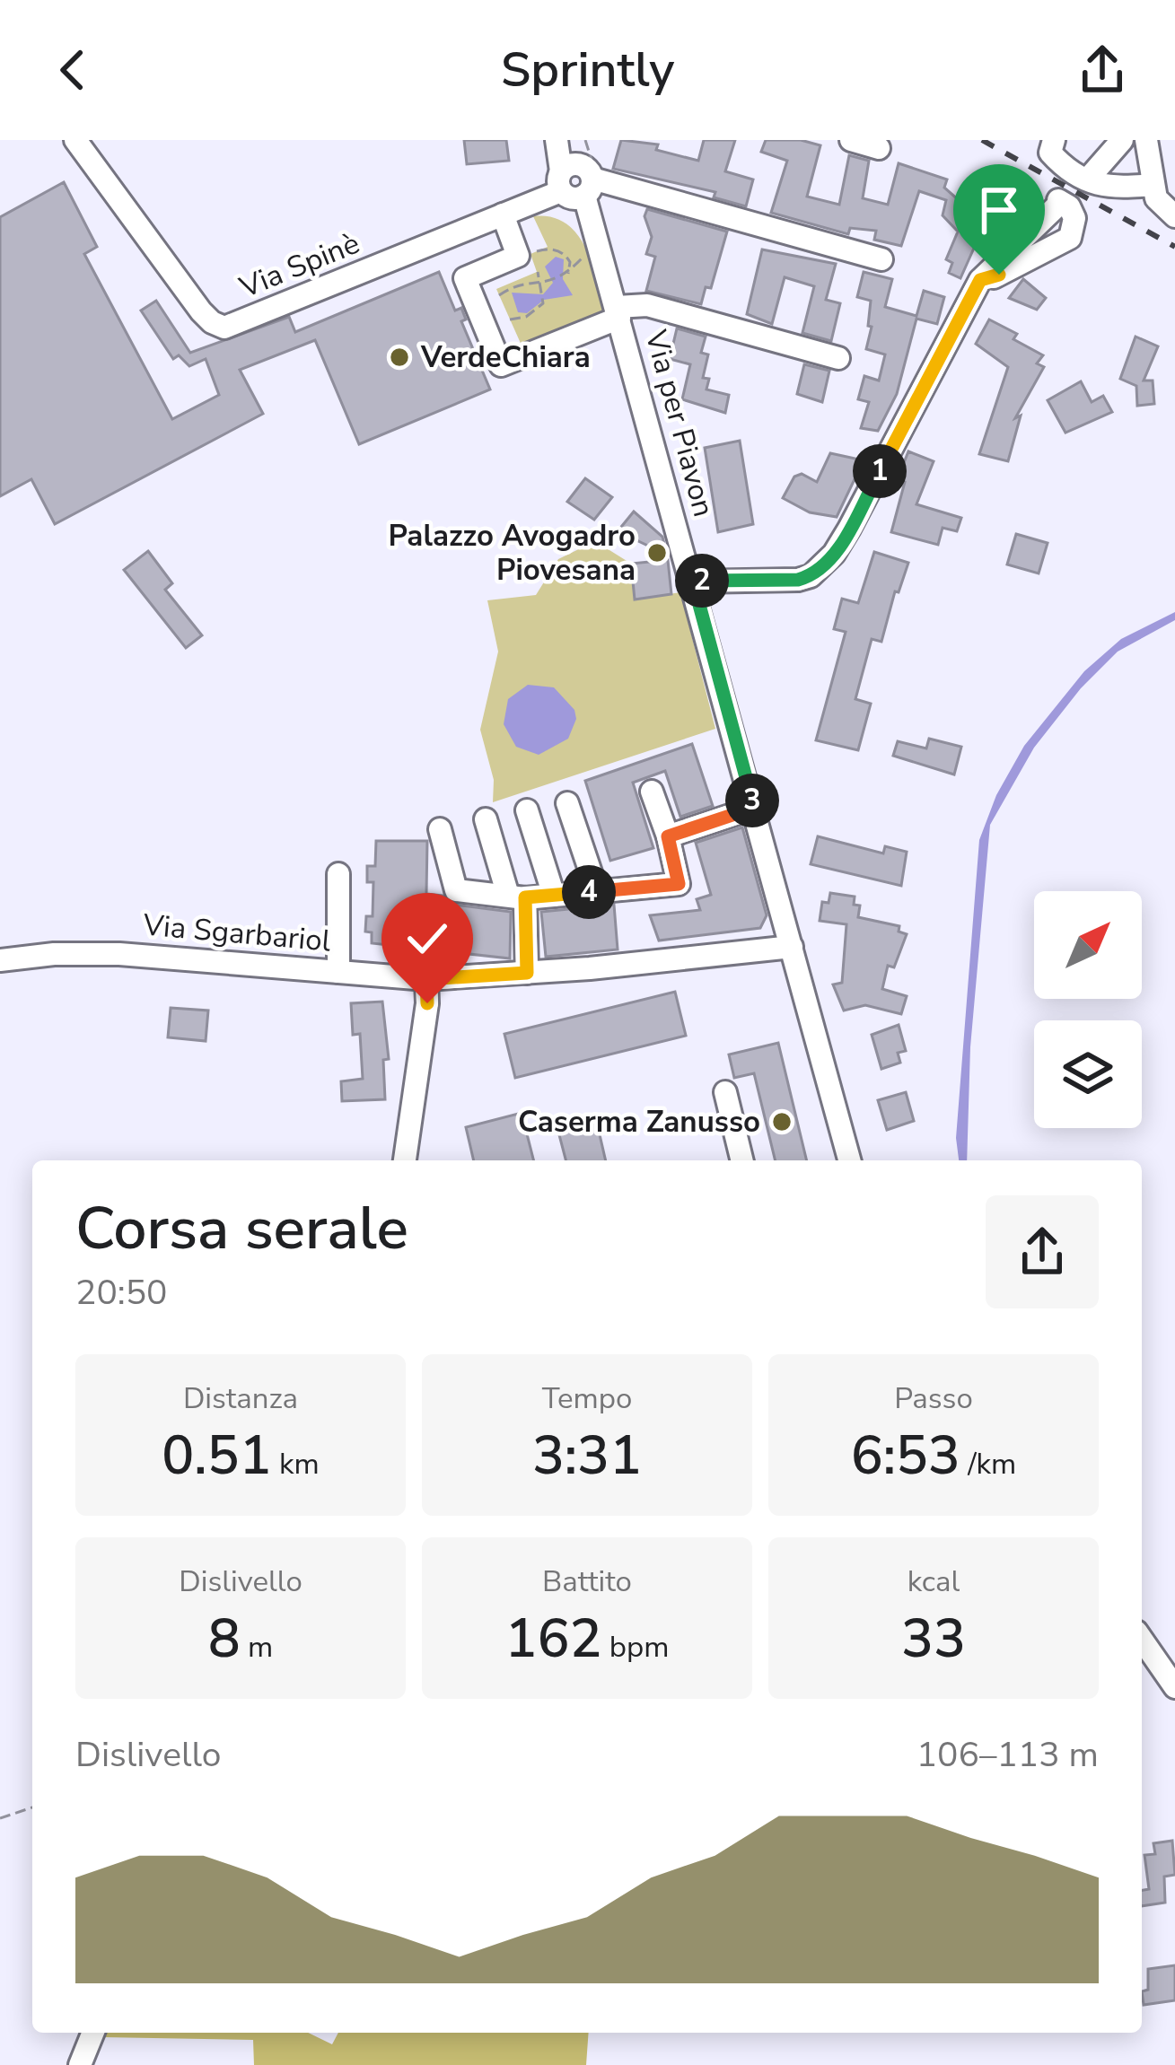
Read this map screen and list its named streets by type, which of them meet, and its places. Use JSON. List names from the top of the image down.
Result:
{
  "streets": {
    "street": ["Via Spinè", "Via per Piavon", "Via Sgarbariol"]
  },
  "crossings": [
    ["Via Spinè", "Via per Piavon"],
    ["Via per Piavon", "Via Sgarbariol"]
  ],
  "places": ["VerdeChiara", "Palazzo Avogadro Piovesana", "Caserma Zanusso"],
  "north": "top right",
  "page": {
    "header": "Sprintly",
    "pins": [
      "1",
      "2",
      "3",
      "4"
    ],
    "heading": ["Corsa serale", "20:50"],
    "stats": [
      ["Distanza", "0.51 km"],
      ["Tempo", "3:31"],
      ["Passo", "6:53 /km"],
      ["Dislivello", "8 m"],
      ["Battito", "162 bpm"],
      ["kcal", "33"]
    ],
    "chart": ["Dislivello", "106–113 m"]
  }
}
